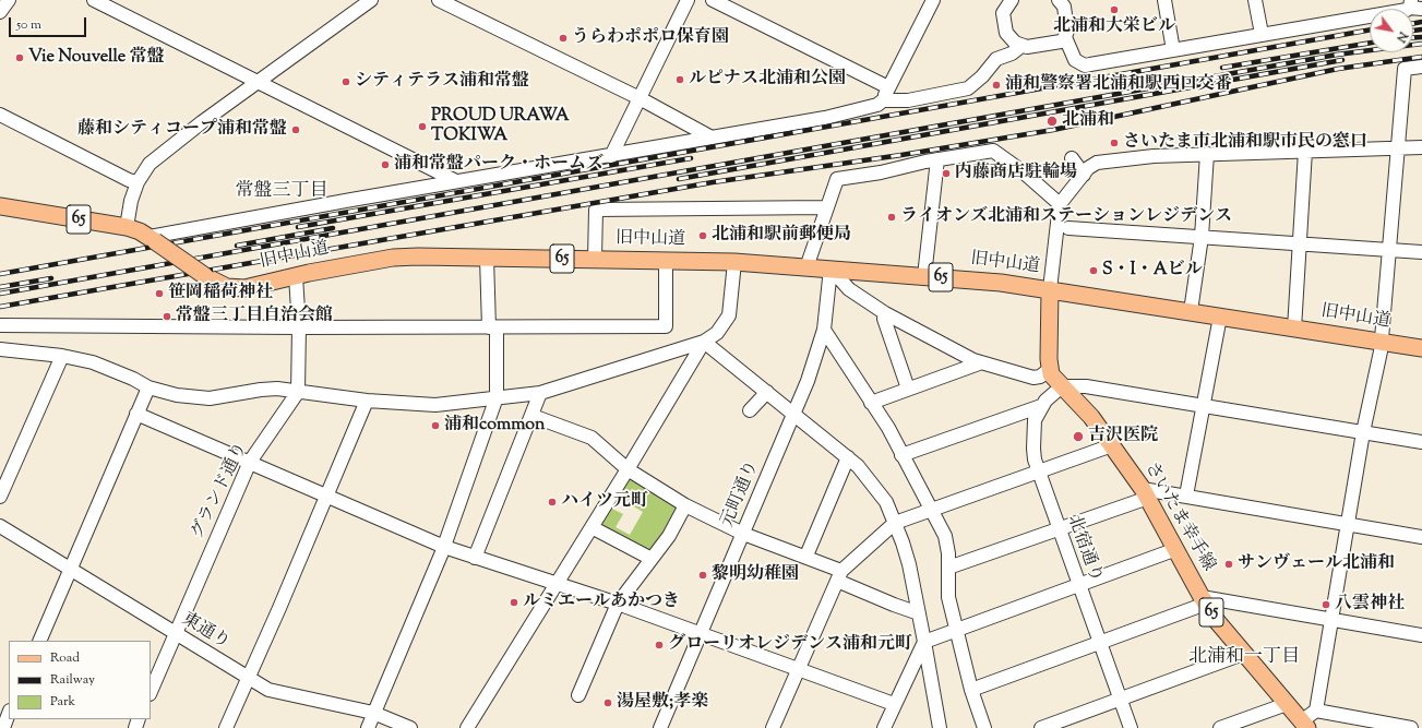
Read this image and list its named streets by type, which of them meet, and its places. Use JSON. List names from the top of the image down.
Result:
{
  "streets": {
    "main road": ["65", "旧中山道", "さいたま幸手線"],
    "street": [
      "グランド通り",
      "元町通り",
      "北宿通り",
      "東通り"
    ]
  },
  "crossings": [
    ["旧中山道", "元町通り"],
    ["グランド通り", "東通り"],
    ["さいたま幸手線", "北宿通り"]
  ],
  "districts": ["常盤三丁目", "北浦和一丁目"],
  "places": [
    "北浦和大栄ビル",
    "うらわポポロ保育園",
    "Vie Nouvelle 常盤",
    "ルピナス北浦和公園",
    "シティテラス浦和常盤",
    "浦和警察署北浦和駅西口交番",
    "北浦和",
    "PROUD URAWA TOKIWA",
    "藤和シティコープ浦和常盤",
    "さいたま市北浦和駅市民の窓口",
    "浦和常盤パーク・ホームズ",
    "内藤商店駐輪場",
    "ライオンズ北浦和ステーションレジデンス",
    "北浦和駅前郵便局",
    "S・I・Aビル",
    "笹岡稲荷神社",
    "常盤三丁目自治会館",
    "浦和common",
    "吉沢医院",
    "ハイツ元町",
    "サンヴェール北浦和",
    "黎明幼稚園",
    "ルミエールあかつき",
    "八雲神社",
    "グローリオレジデンス浦和元町",
    "湯屋敷;孝楽"
  ],
  "legend": ["Road", "Railway", "Park"],
  "scale_bar": "50 m",
  "north": "bottom right"
}
